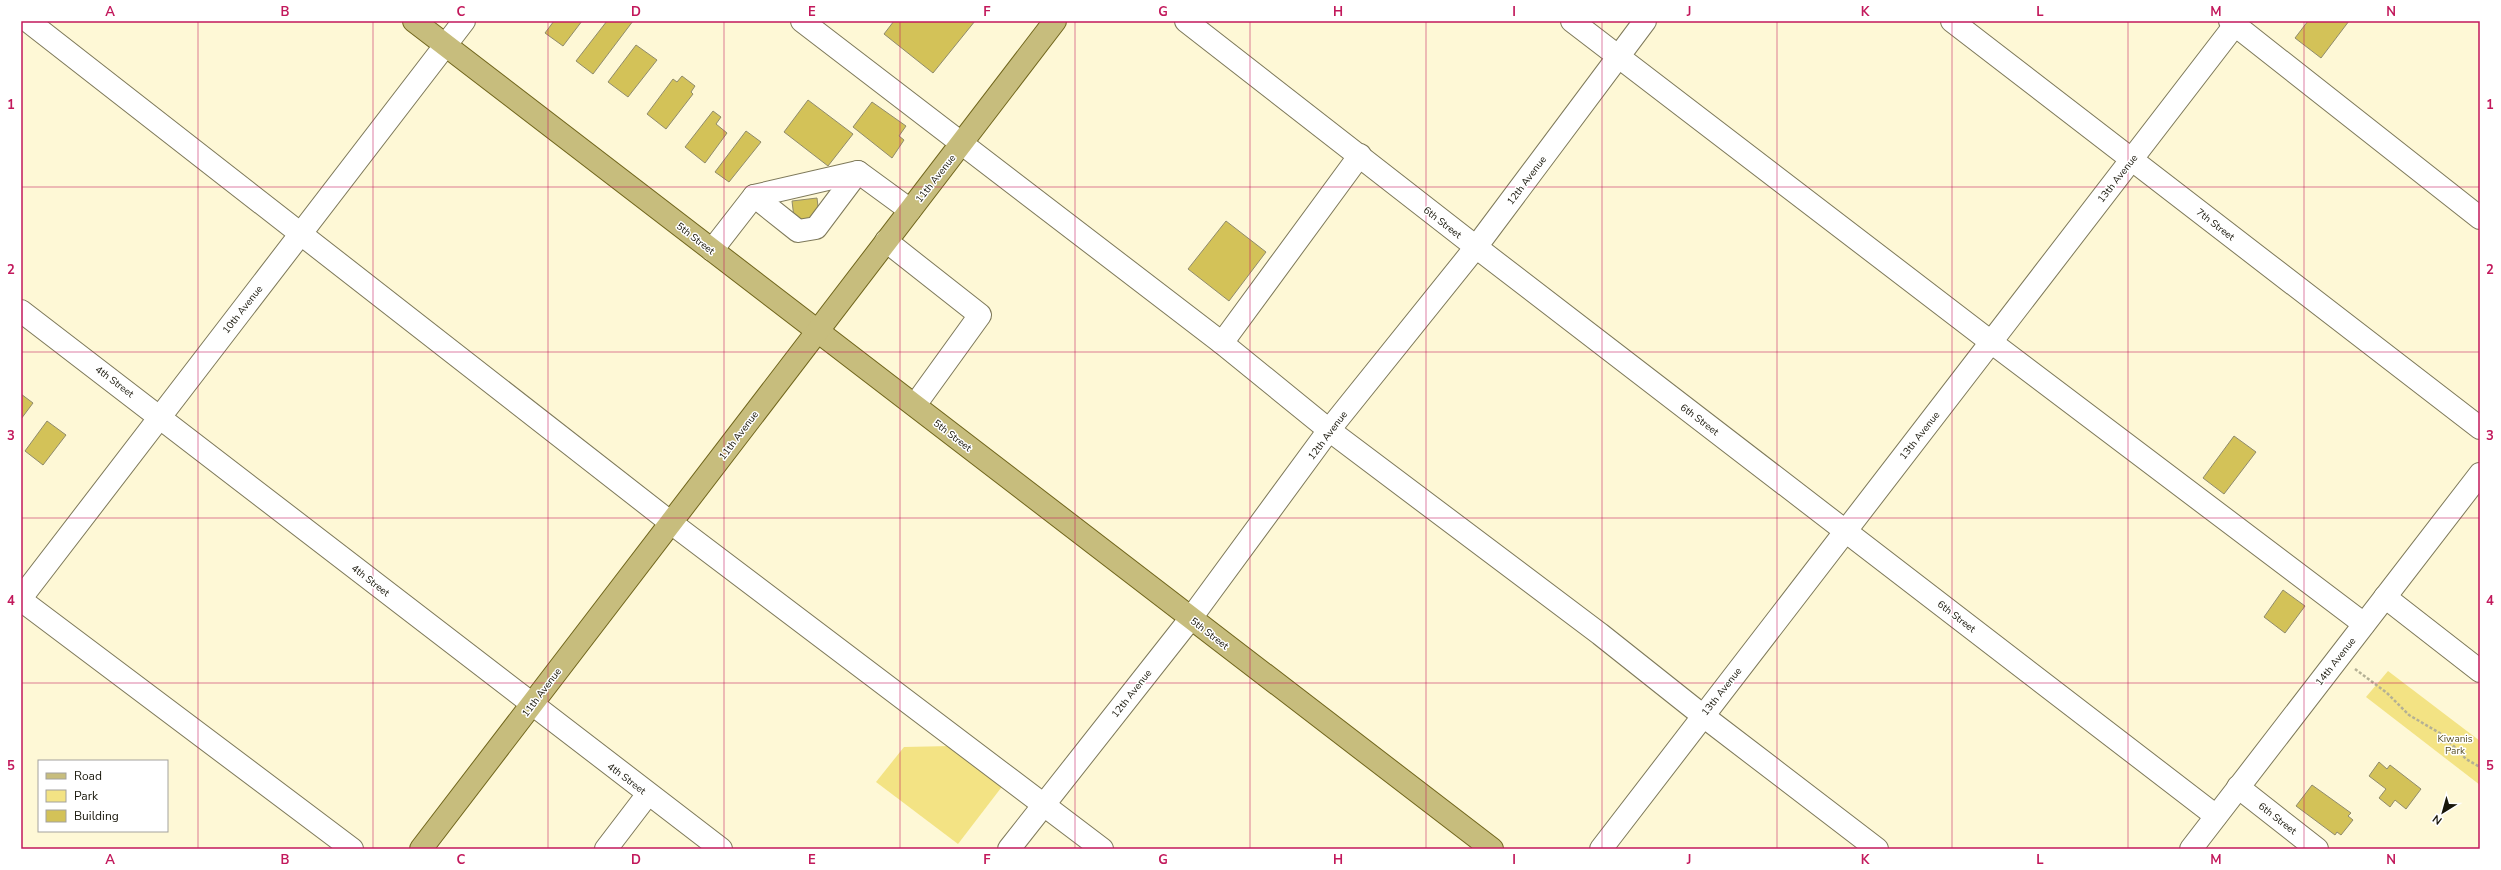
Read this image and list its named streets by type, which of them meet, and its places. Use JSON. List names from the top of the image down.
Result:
{
  "streets": {
    "main road": ["11th Avenue", "5th Street"],
    "street": [
      "13th Avenue",
      "12th Avenue",
      "6th Street",
      "7th Street",
      "10th Avenue",
      "4th Street",
      "14th Avenue"
    ]
  },
  "crossings": [
    ["11th Avenue", "5th Street"],
    ["11th Avenue", "4th Street"],
    ["13th Avenue", "6th Street"],
    ["13th Avenue", "7th Street"],
    ["12th Avenue", "6th Street"],
    ["12th Avenue", "5th Street"],
    ["6th Street", "14th Avenue"],
    ["5th Street", "10th Avenue"],
    ["10th Avenue", "4th Street"]
  ],
  "parks": ["Kiwanis Park"],
  "legend": ["Road", "Park", "Building"],
  "north": "bottom left",
  "grid": {
    "columns": [
      "A",
      "B",
      "C",
      "D",
      "E",
      "F",
      "G",
      "H",
      "I",
      "J",
      "K",
      "L",
      "M",
      "N"
    ],
    "rows": [
      "1",
      "2",
      "3",
      "4",
      "5"
    ]
  }
}
